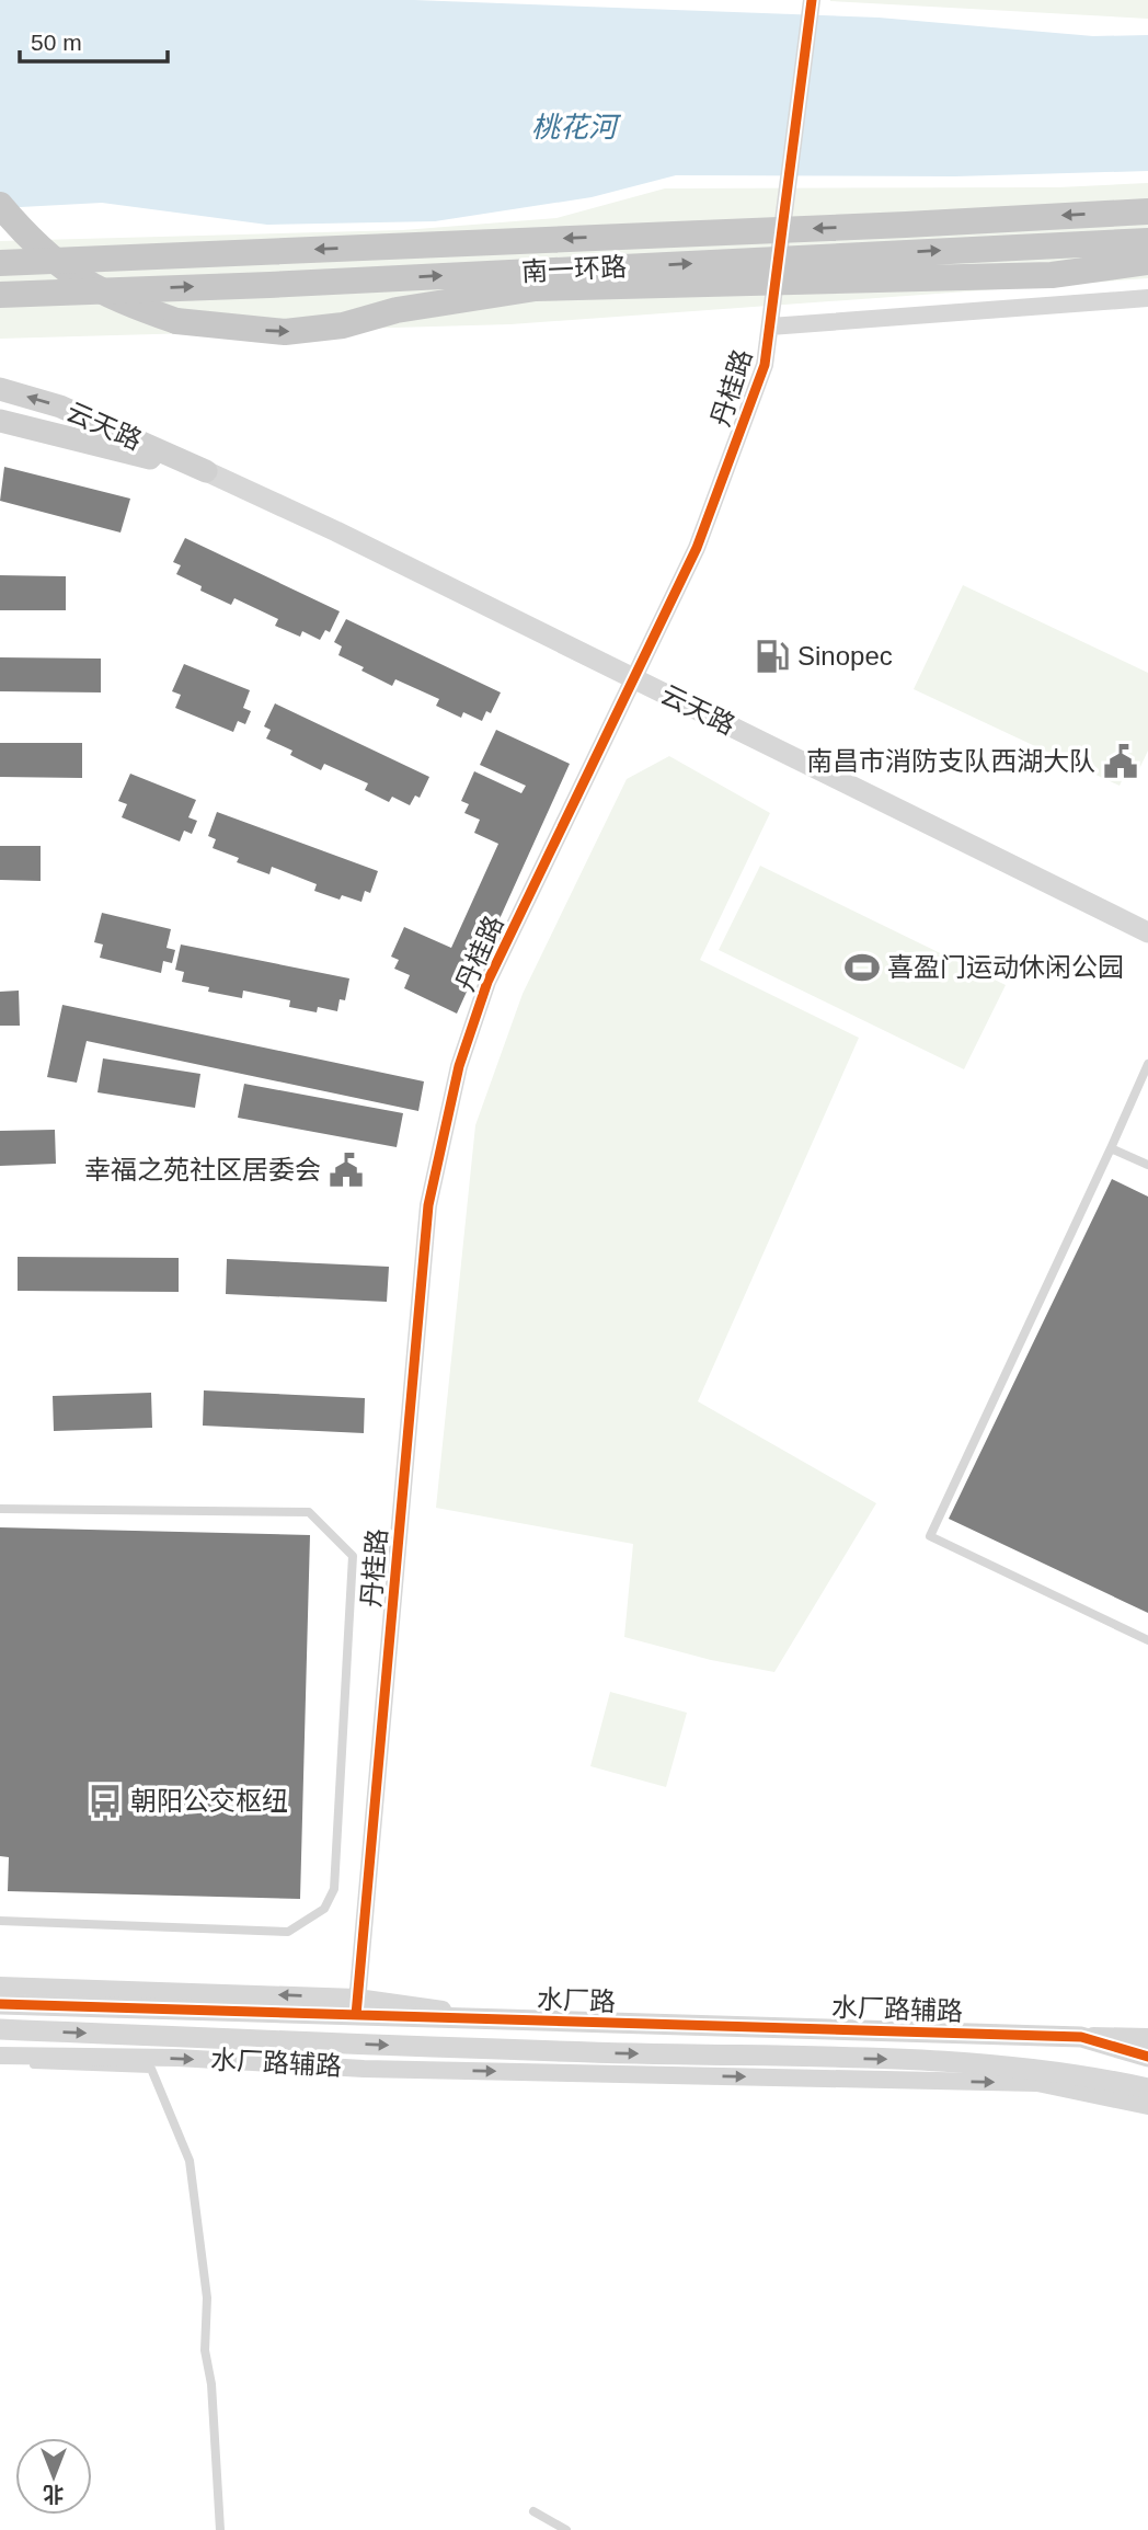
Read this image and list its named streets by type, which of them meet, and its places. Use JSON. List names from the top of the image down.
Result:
{
  "streets": {
    "highway": ["南一环路"],
    "main road": ["云天路"],
    "street": ["丹桂路", "水厂路", "水厂路辅路"]
  },
  "crossings": [
    ["丹桂路", "云天路"],
    ["丹桂路", "水厂路"],
    ["水厂路", "水厂路辅路"]
  ],
  "water": ["桃花河"],
  "places": {
    "fuel station": ["Sinopec"],
    "public building": ["南昌市消防支队西湖大队", "幸福之苑社区居委会"],
    "sports": ["喜盈门运动休闲公园"],
    "bus stop": ["朝阳公交枢纽"]
  },
  "scale_bar": "50 m",
  "north": "bottom"
}
